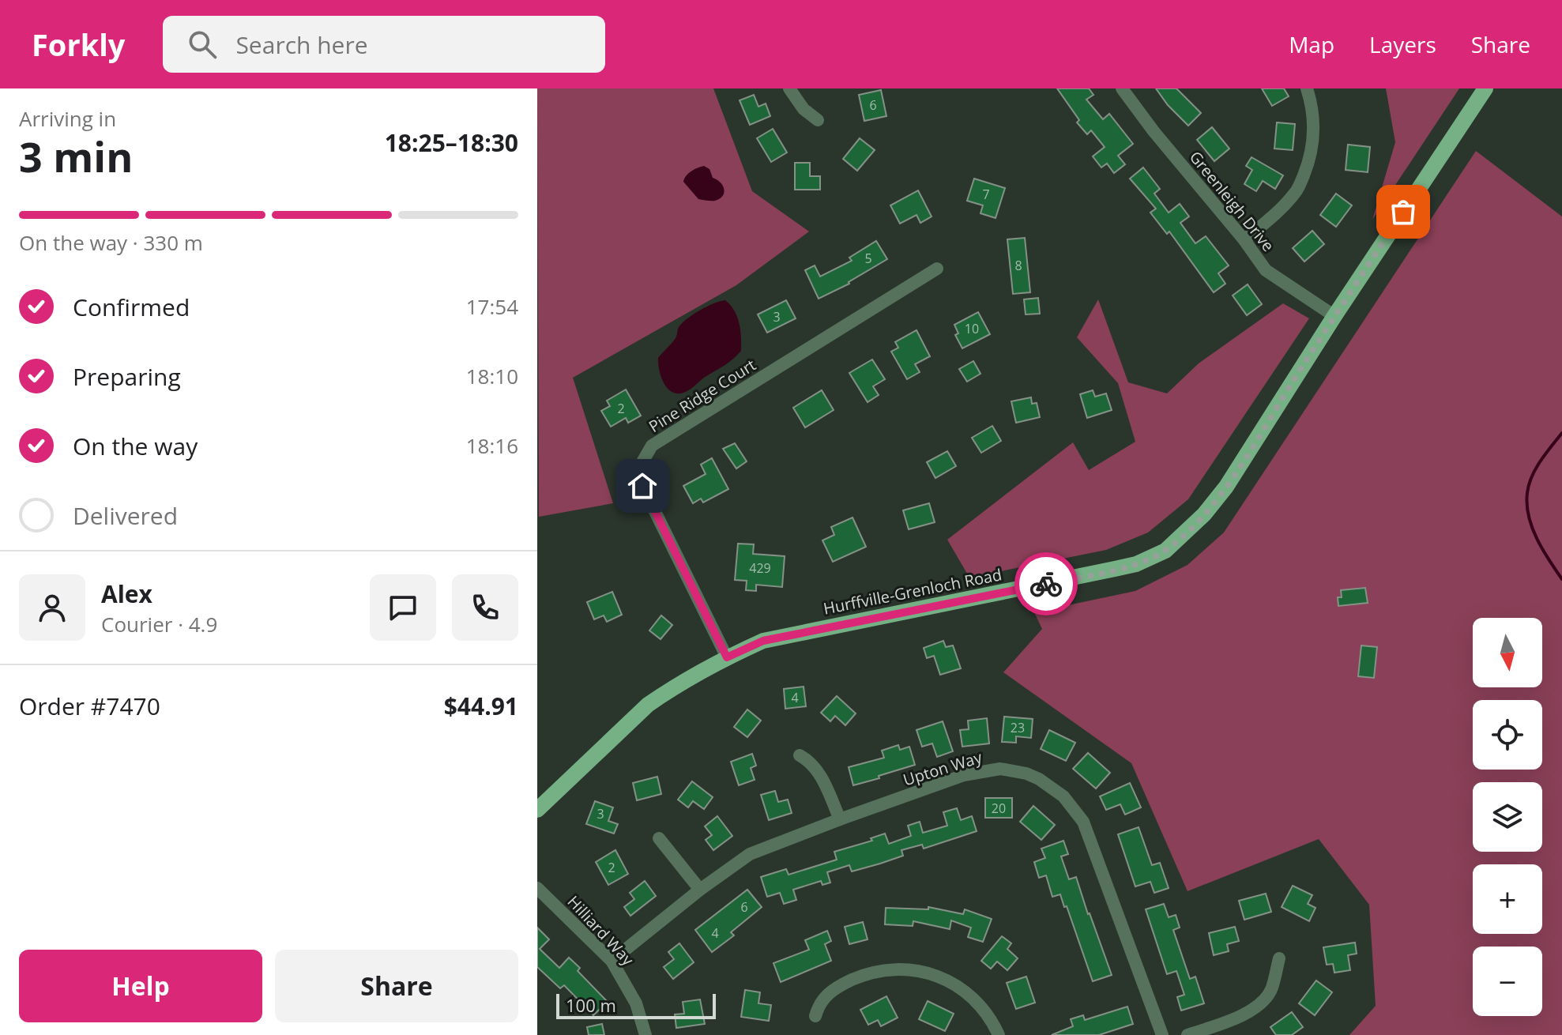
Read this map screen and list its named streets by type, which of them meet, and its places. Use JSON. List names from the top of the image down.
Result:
{
  "streets": {
    "main road": ["Hurffville-Grenloch Road"],
    "street": [
      "Greenleigh Drive",
      "Pine Ridge Court",
      "Upton Way",
      "Hilliard Way"
    ]
  },
  "crossings": [
    ["Greenleigh Drive", "Hurffville-Grenloch Road"],
    ["Pine Ridge Court", "Hurffville-Grenloch Road"],
    ["Upton Way", "Hilliard Way"]
  ],
  "house_numbers": [
    "6",
    "7",
    "5",
    "8",
    "3",
    "10",
    "2",
    "429",
    "4",
    "23",
    "20",
    "3",
    "2",
    "6",
    "4"
  ],
  "scale_bar": "100 m",
  "north": "bottom",
  "page": {
    "header": "Forkly",
    "search": "Search here",
    "nav": ["Map", "Layers", "Share"],
    "heading": ["3 min", "Arriving in", "18:25–18:30"],
    "panel": [
      "Alex",
      "Courier · 4.9",
      "Order #7470",
      "$44.91"
    ],
    "bar": "On the way · 330 m",
    "list": [
      ["Confirmed", "17:54"],
      ["Preparing", "18:10"],
      ["On the way", "18:16"],
      "Delivered"
    ],
    "map_buttons": ["+", "−"],
    "buttons": ["Help", "Share"],
    "scale": "100 m"
  }
}
